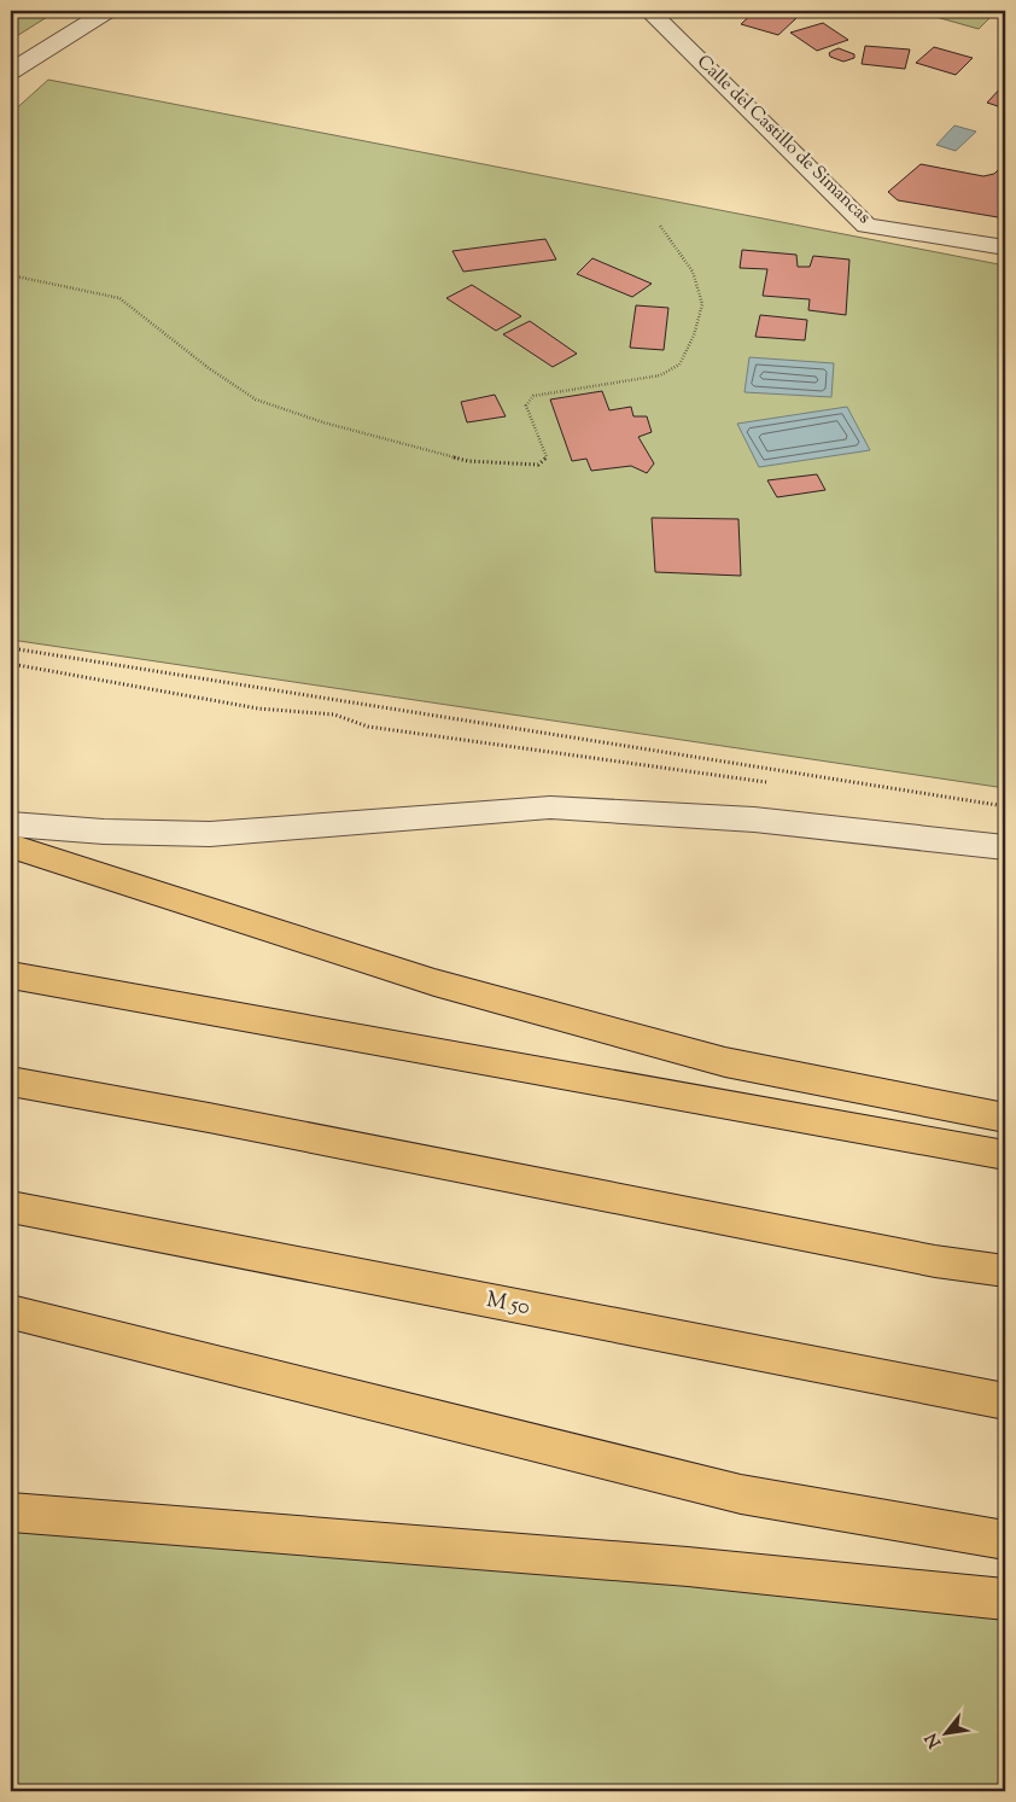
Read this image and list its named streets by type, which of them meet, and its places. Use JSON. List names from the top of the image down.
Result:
{
  "streets": {
    "highway": ["M 50"],
    "street": ["Calle del Castillo de Simancas"]
  },
  "north": "bottom left"
}
